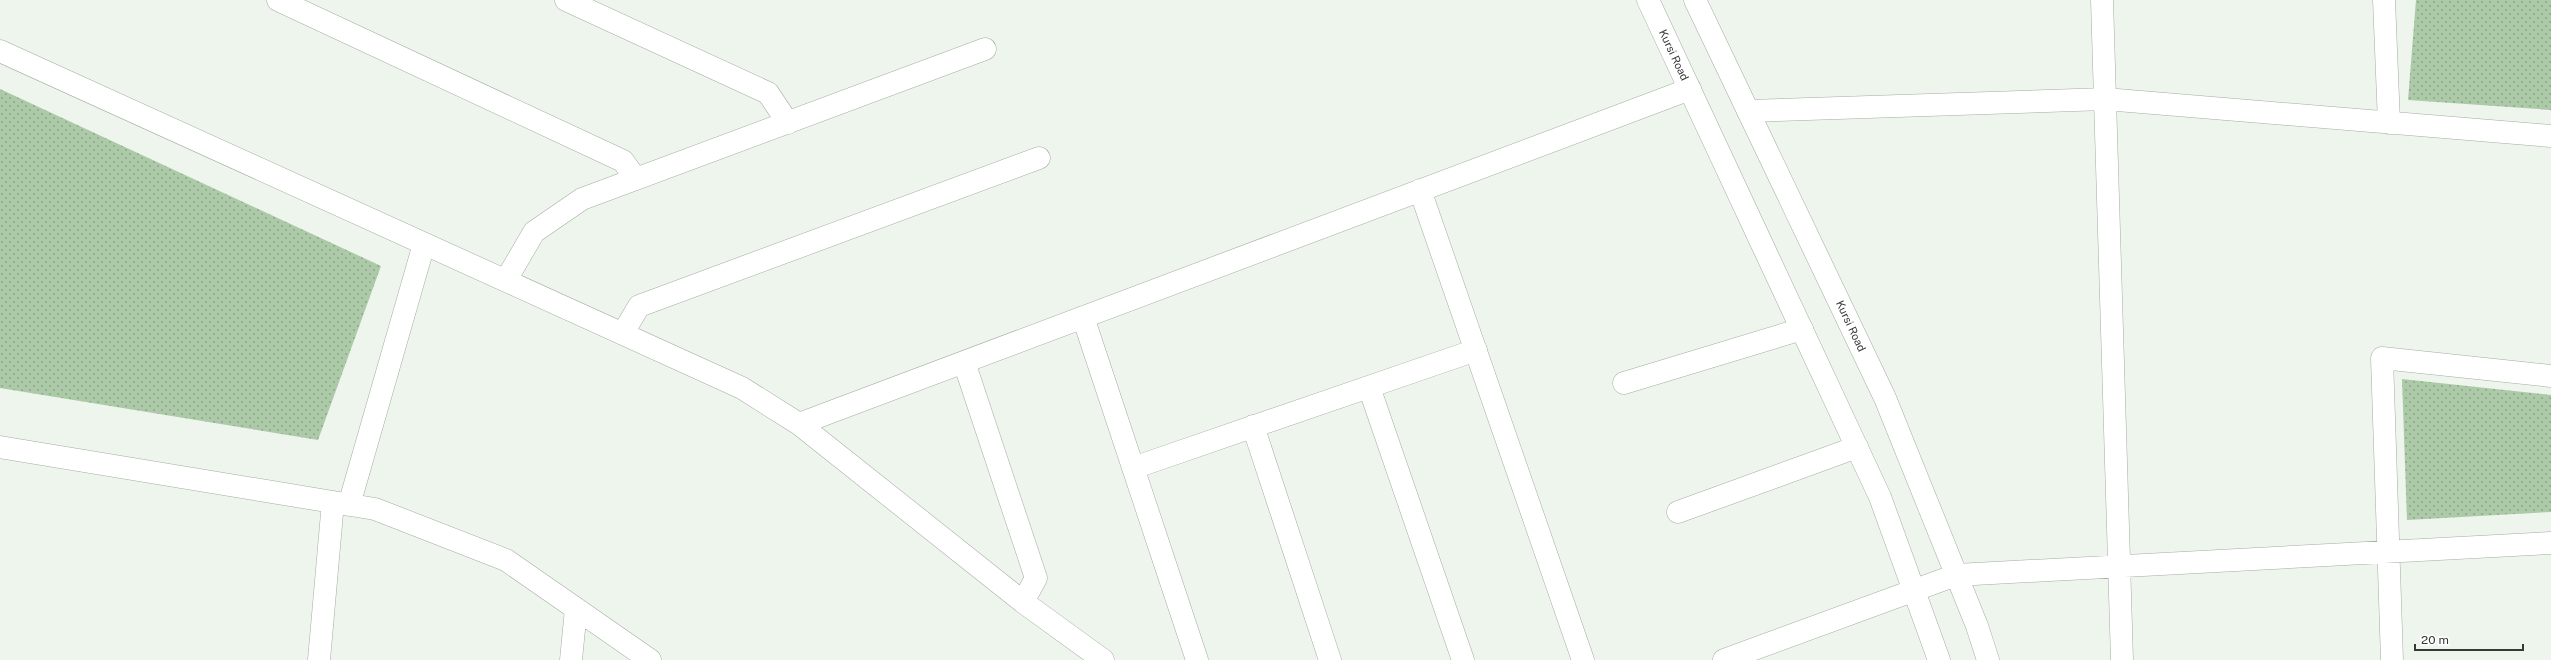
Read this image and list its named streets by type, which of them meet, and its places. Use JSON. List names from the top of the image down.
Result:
{
  "streets": {
    "street": ["Kursi Road"]
  },
  "scale_bar": "20 m"
}
